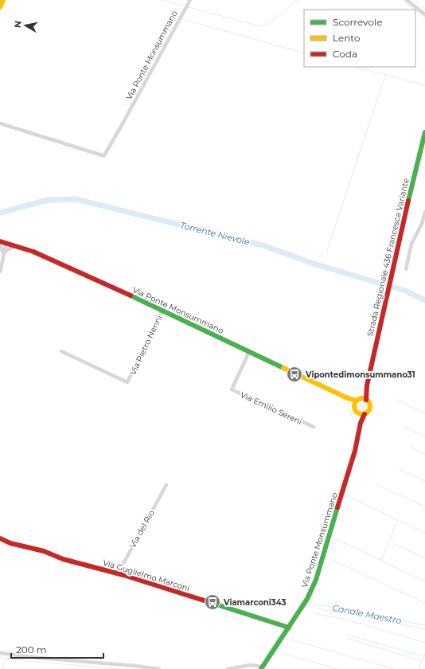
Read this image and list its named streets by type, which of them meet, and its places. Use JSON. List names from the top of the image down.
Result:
{
  "streets": {
    "street": [
      "Via Ponte Monsummano",
      "Strada Regionale 436 Francesca Variante",
      "Via Pietro Nenni",
      "Via Emilio Sereni",
      "Via del Rio",
      "Via Guglielmo Marconi"
    ]
  },
  "crossings": [
    ["Via Ponte Monsummano", "Via Pietro Nenni"],
    ["Via Ponte Monsummano", "Via Emilio Sereni"],
    ["Via Ponte Monsummano", "Via Guglielmo Marconi"],
    ["Via del Rio", "Via Guglielmo Marconi"]
  ],
  "water": ["Torrente Nievole", "Canale Maestro"],
  "places": {
    "bus stop": ["Vipontedimonsummano31", "Viamarconi343"]
  },
  "legend": ["Scorrevole", "Lento", "Coda"],
  "scale_bar": "200 m",
  "north": "left"
}
